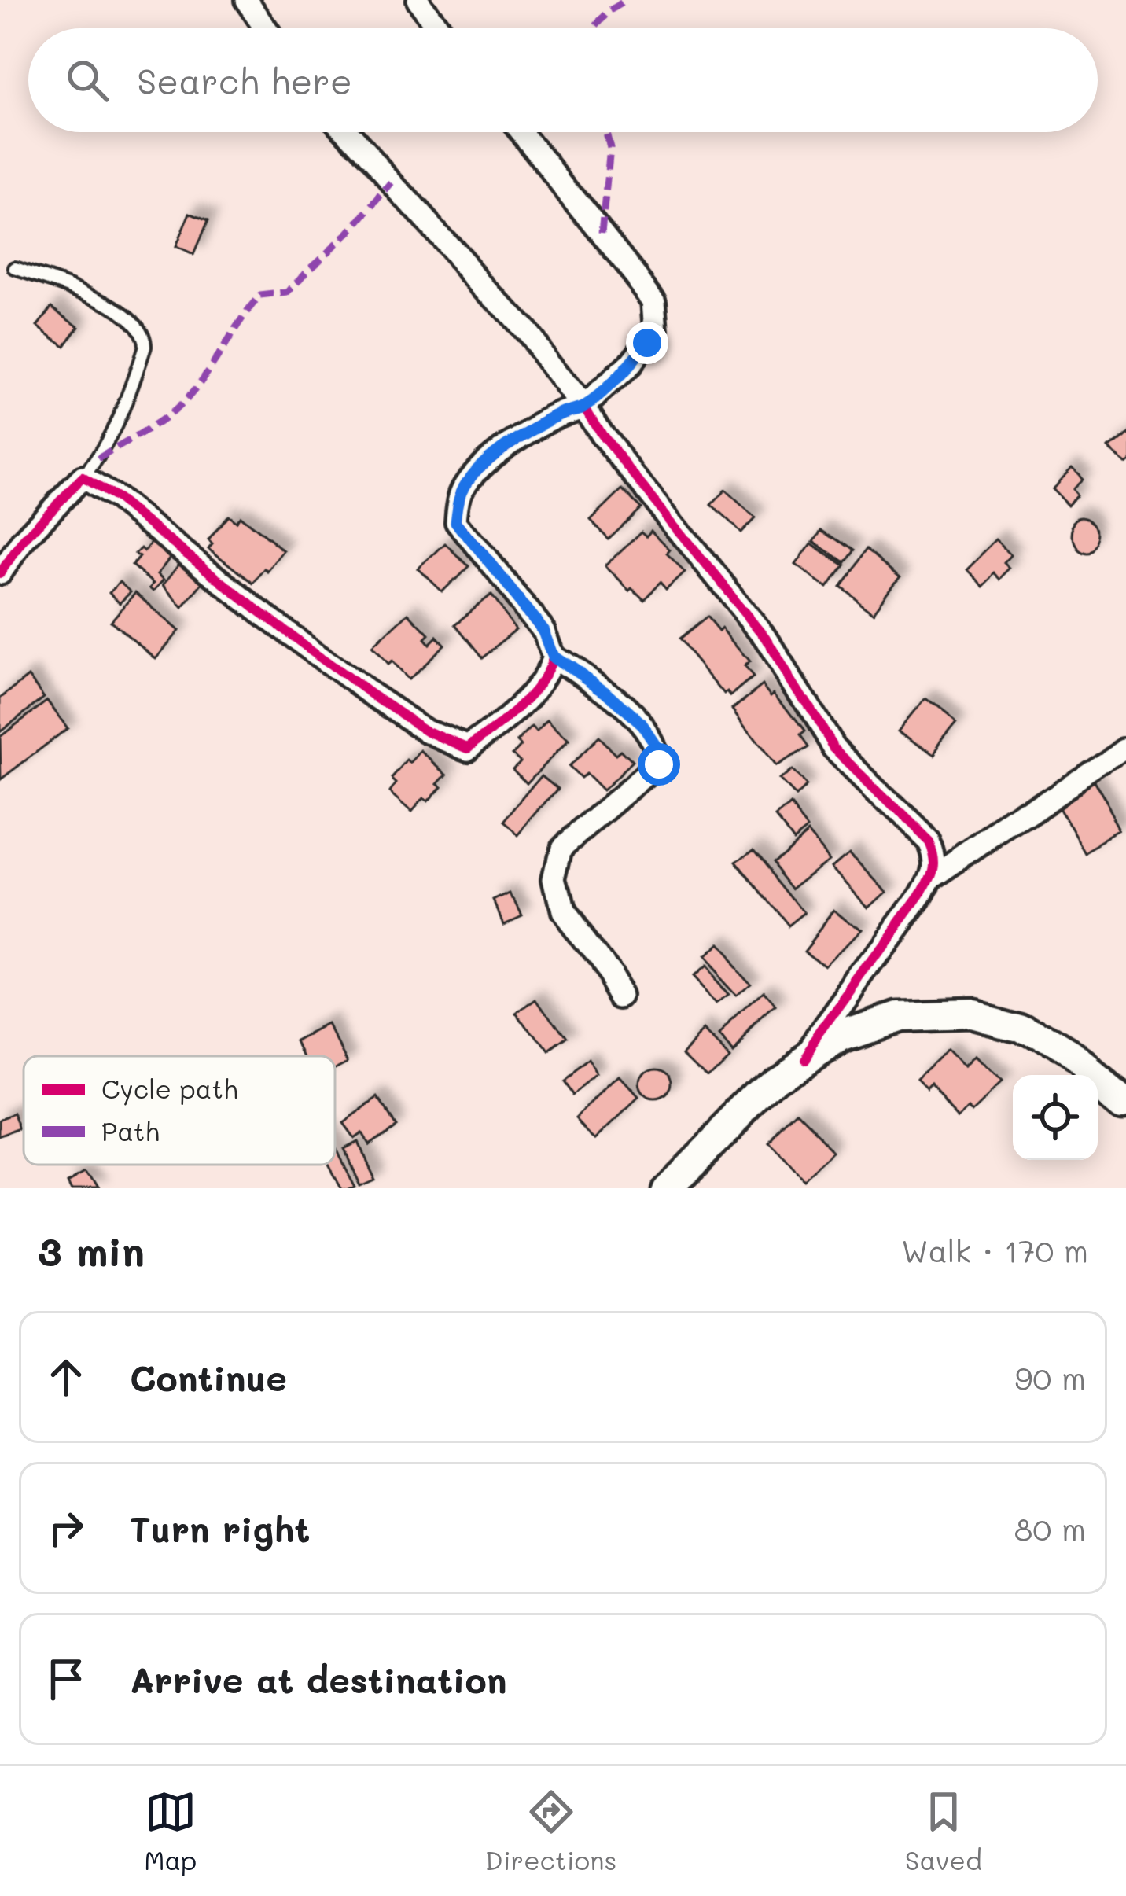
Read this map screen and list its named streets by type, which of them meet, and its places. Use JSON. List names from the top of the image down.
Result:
{
  "legend": ["Cycle path", "Path"],
  "page": {
    "search": "Search here",
    "heading": ["3 min", "Walk · 170 m"],
    "list": [
      ["Continue", "90 m"],
      ["Turn right", "80 m"],
      "Arrive at destination"
    ],
    "nav": ["Map", "Directions", "Saved"]
  }
}
